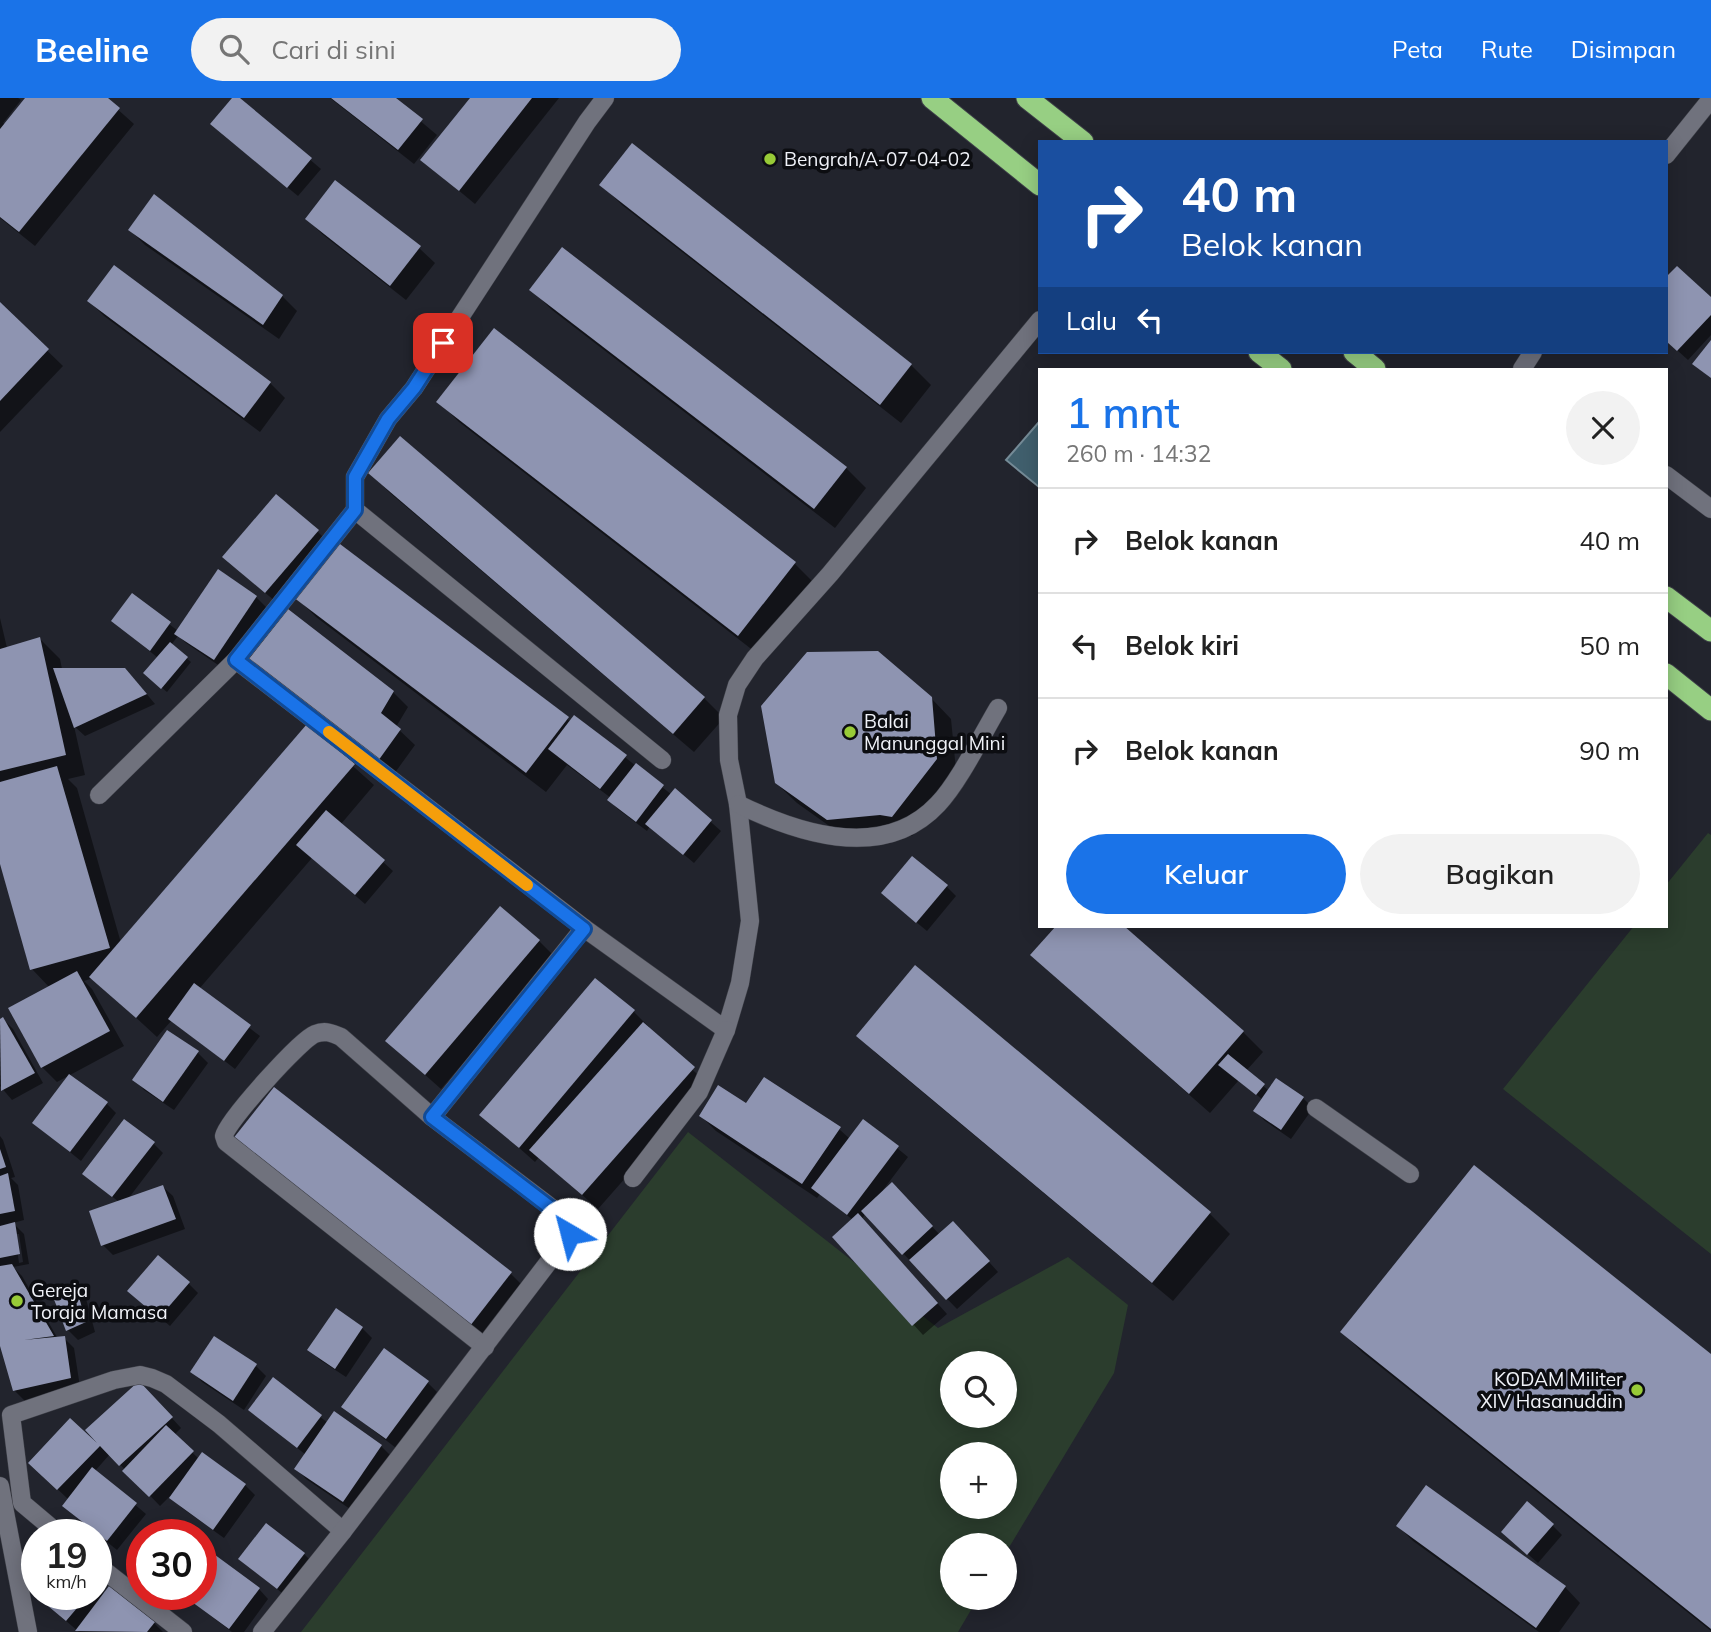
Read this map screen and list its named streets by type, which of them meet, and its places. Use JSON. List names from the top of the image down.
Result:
{
  "places": [
    "Bengrah/A-07-04-02",
    "Balai Manunggal Mini",
    "Gereja Toraja Mamasa",
    "KODAM Militer XIV Hasanuddin"
  ],
  "page": {
    "header": "Beeline",
    "search": "Cari di sini",
    "nav": ["Peta", "Rute", "Disimpan"],
    "turn": ["40 m", "Belok kanan"],
    "then": "Lalu",
    "heading": ["1 mnt", "260 m · 14:32"],
    "list": [
      {
        "name": "Belok kanan",
        "value": "40 m"
      },
      {
        "name": "Belok kiri",
        "value": "50 m"
      },
      {
        "name": "Belok kanan",
        "value": "90 m"
      }
    ],
    "buttons": ["Keluar", "Bagikan"],
    "map_buttons": ["+", "−"],
    "speed": "19 km/h",
    "limit": "30"
  }
}
